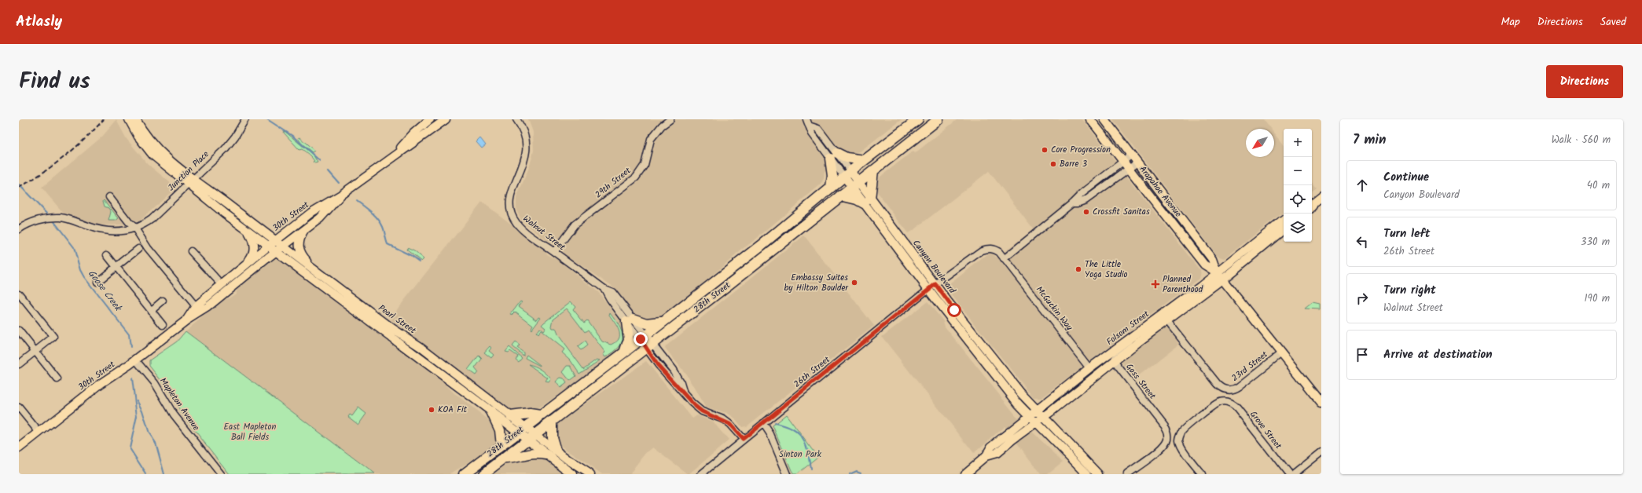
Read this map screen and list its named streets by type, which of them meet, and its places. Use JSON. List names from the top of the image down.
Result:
{
  "streets": {
    "highway": ["28th Street"],
    "main road": [
      "Arapahoe Avenue",
      "30th Street",
      "Canyon Boulevard",
      "Pearl Street",
      "Folsom Street"
    ],
    "street": [
      "Junction Place",
      "29th Street",
      "Walnut Street",
      "McGuckin Way",
      "23rd Street",
      "26th Street",
      "Goss Street",
      "Mapleton Avenue",
      "Grove Street"
    ]
  },
  "crossings": [
    ["Junction Place", "Pearl Street"],
    ["29th Street", "Walnut Street"],
    ["Arapahoe Avenue", "Folsom Street"],
    ["Arapahoe Avenue", "23rd Street"],
    ["30th Street", "Pearl Street"],
    ["30th Street", "Mapleton Avenue"],
    ["Walnut Street", "28th Street"],
    ["Walnut Street", "26th Street"],
    ["Canyon Boulevard", "28th Street"],
    ["Canyon Boulevard", "McGuckin Way"],
    ["Canyon Boulevard", "Folsom Street"],
    ["Canyon Boulevard", "26th Street"],
    ["28th Street", "Pearl Street"],
    ["McGuckin Way", "Folsom Street"],
    ["McGuckin Way", "26th Street"],
    ["Folsom Street", "23rd Street"],
    ["Folsom Street", "Goss Street"]
  ],
  "water": ["Goose Creek"],
  "parks": ["East Mapleton Ball Fields", "Sinton Park"],
  "places": {
    "other": [
      "Core Progression",
      "Barre 3",
      "Crossfit Sanitas",
      "The Little Yoga Studio",
      "Embassy Suites by Hilton Boulder",
      "KOA Fit"
    ],
    "health": ["Planned Parenthood"]
  },
  "north": "bottom left",
  "page": {
    "header": "Atlasly",
    "nav": ["Map", "Directions", "Saved"],
    "title": "Find us",
    "buttons": "Directions",
    "heading": ["7 min", "Walk · 560 m"],
    "map_buttons": ["+", "−"],
    "list": [
      ["Continue", "Canyon Boulevard", "40 m"],
      ["Turn left", "26th Street", "330 m"],
      ["Turn right", "Walnut Street", "190 m"],
      "Arrive at destination"
    ]
  }
}
